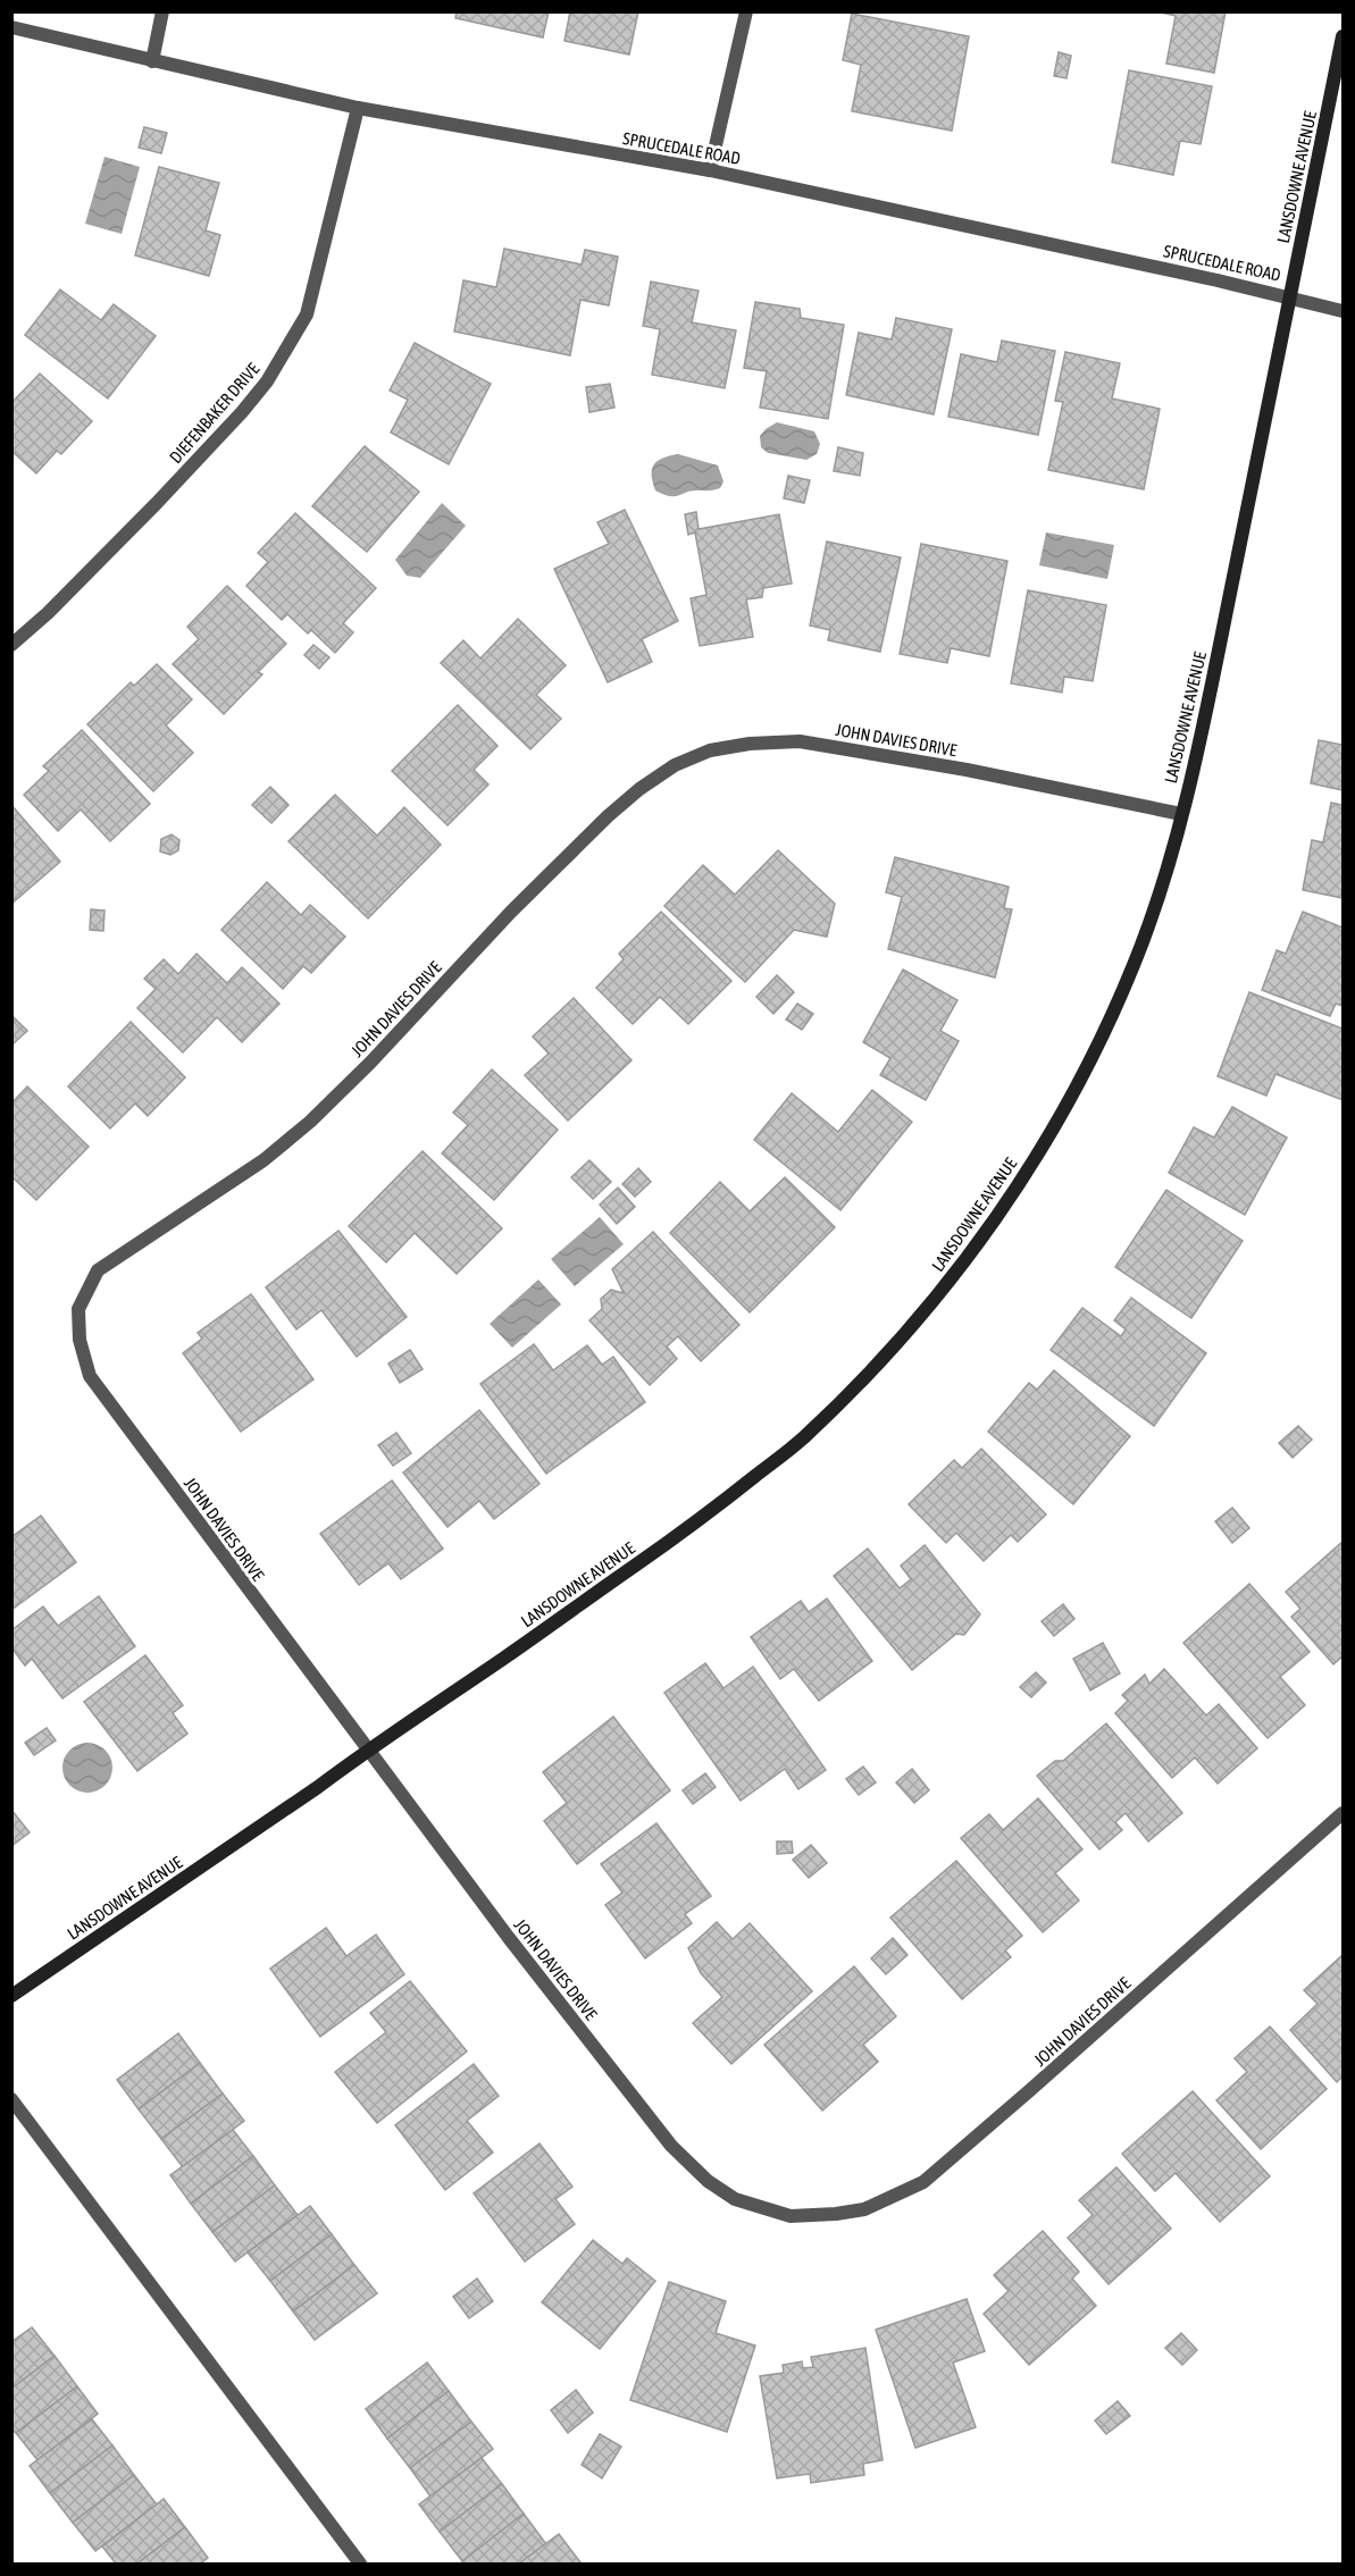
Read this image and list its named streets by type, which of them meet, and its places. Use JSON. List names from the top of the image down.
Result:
{
  "streets": {
    "main road": ["LANSDOWNE AVENUE"],
    "street": ["SPRUCEDALE ROAD", "DIEFENBAKER DRIVE", "JOHN DAVIES DRIVE"]
  },
  "crossings": [
    ["SPRUCEDALE ROAD", "LANSDOWNE AVENUE"],
    ["SPRUCEDALE ROAD", "DIEFENBAKER DRIVE"],
    ["LANSDOWNE AVENUE", "JOHN DAVIES DRIVE"]
  ]
}
